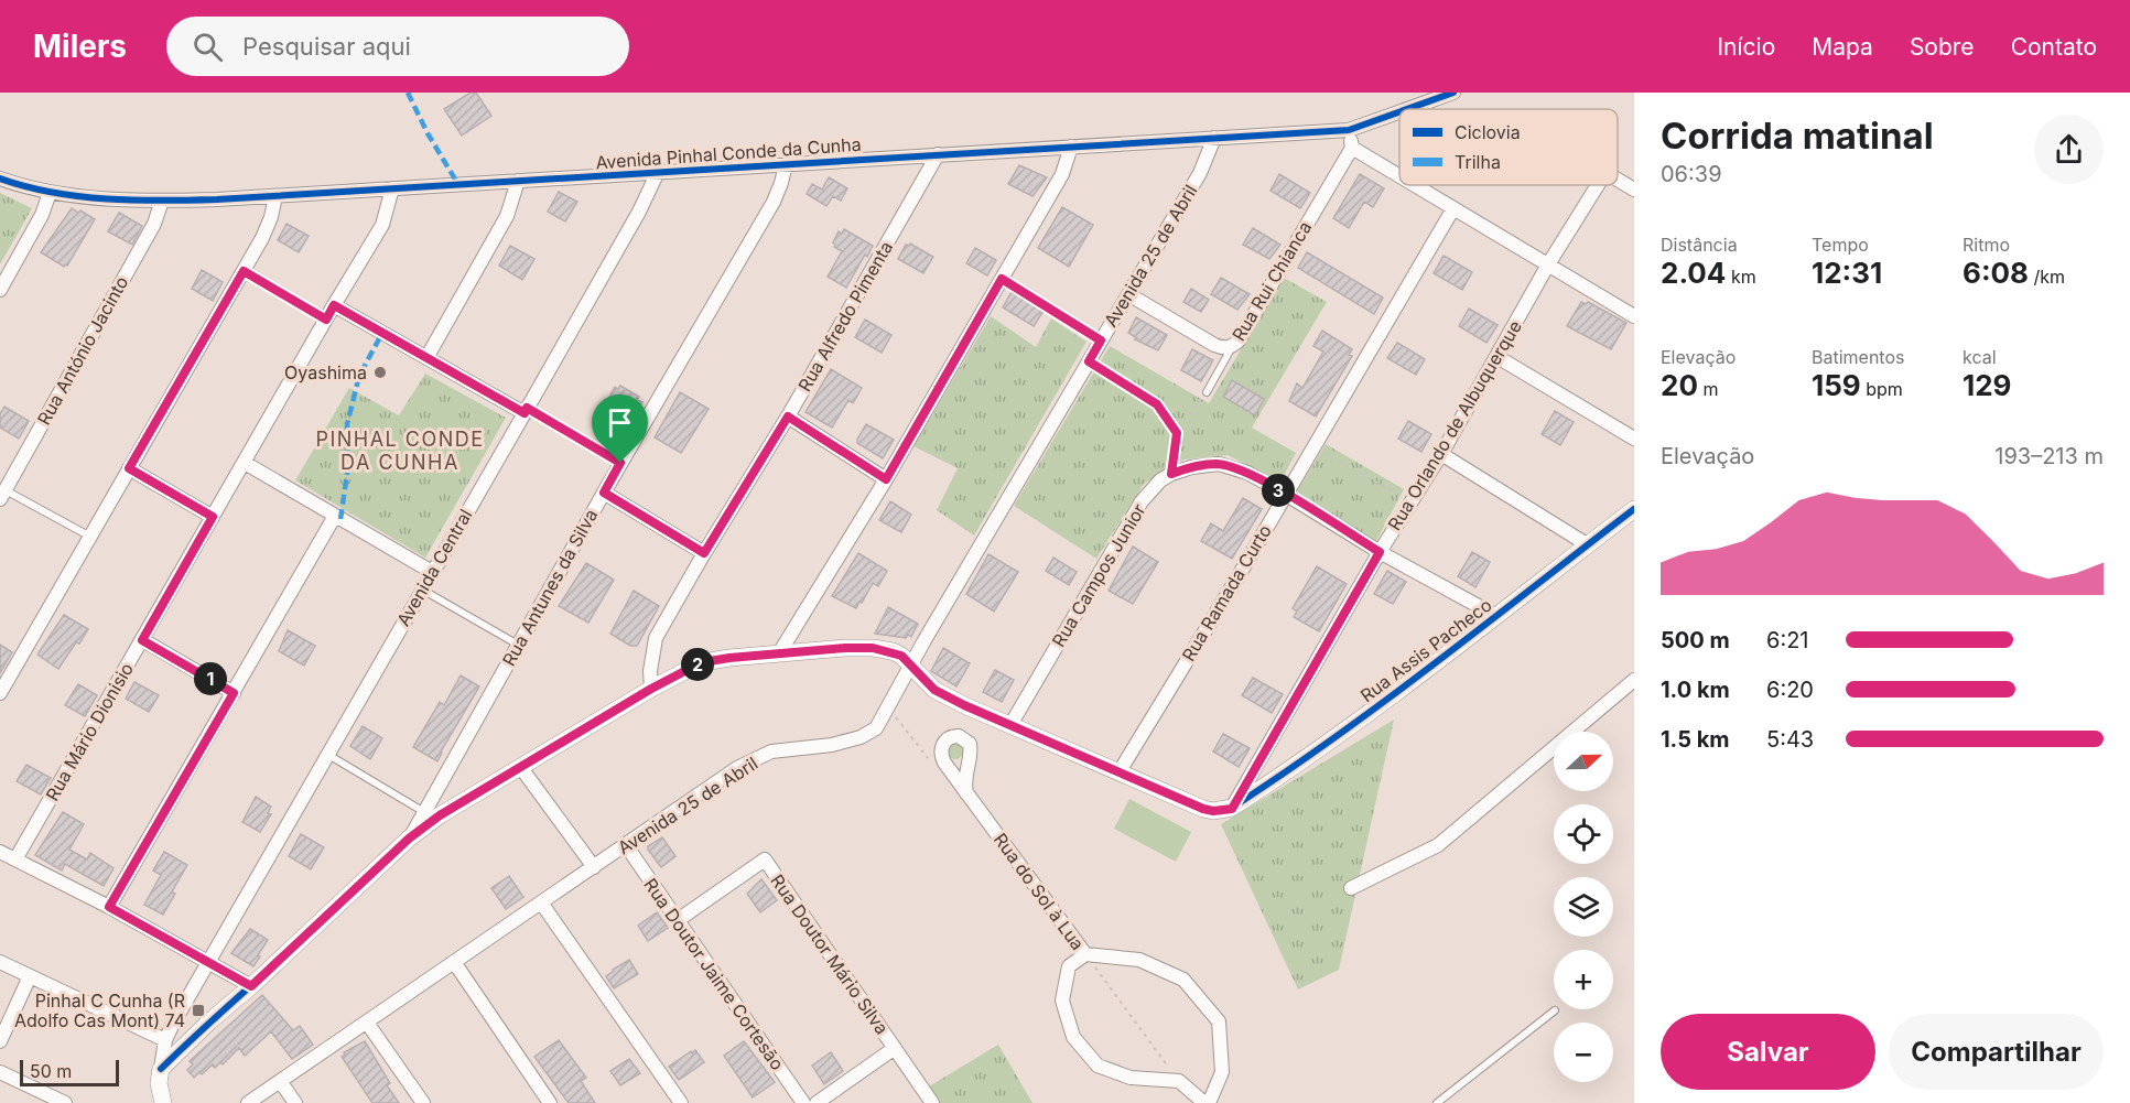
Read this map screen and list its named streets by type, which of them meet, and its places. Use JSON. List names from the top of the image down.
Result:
{
  "streets": {
    "street": [
      "Avenida Pinhal Conde da Cunha",
      "Avenida 25 de Abril",
      "Rua Rui Chianca",
      "Rua Alfredo Pimenta",
      "Rua António Jacinto",
      "Rua Orlando de Albuquerque",
      "Avenida Central",
      "Rua Campos Junior",
      "Rua Antunes da Silva",
      "Rua Ramada Curto",
      "Rua Assis Pacheco",
      "Rua Mário Dionisio",
      "Rua do Sol à Lua",
      "Rua Doutor Mário Silva",
      "Rua Doutor Jaime Cortesão"
    ]
  },
  "crossings": [
    ["Avenida Pinhal Conde da Cunha", "Avenida 25 de Abril"],
    ["Avenida Pinhal Conde da Cunha", "Rua Alfredo Pimenta"],
    ["Avenida Pinhal Conde da Cunha", "Rua António Jacinto"],
    ["Avenida Pinhal Conde da Cunha", "Avenida Central"],
    ["Avenida Pinhal Conde da Cunha", "Rua Antunes da Silva"],
    ["Avenida Pinhal Conde da Cunha", "Rua Mário Dionisio"],
    ["Avenida 25 de Abril", "Rua Rui Chianca"],
    ["Avenida 25 de Abril", "Rua Doutor Jaime Cortesão"],
    ["Rua Orlando de Albuquerque", "Rua Campos Junior"],
    ["Rua Orlando de Albuquerque", "Rua Assis Pacheco"],
    ["Rua Campos Junior", "Rua Ramada Curto"],
    ["Rua Campos Junior", "Rua Assis Pacheco"],
    ["Rua Doutor Mário Silva", "Rua Doutor Jaime Cortesão"]
  ],
  "districts": ["PINHAL CONDE DA CUNHA"],
  "places": {
    "other": ["Oyashima"],
    "transit": ["Pinhal C Cunha (R Adolfo Cas Mont) 74"]
  },
  "legend": ["Ciclovia", "Trilha"],
  "scale_bar": "50 m",
  "north": "right",
  "page": {
    "header": "Milers",
    "search": "Pesquisar aqui",
    "nav": [
      "Início",
      "Mapa",
      "Sobre",
      "Contato"
    ],
    "heading": ["Corrida matinal", "06:39"],
    "stats": [
      ["Distância", "2.04 km"],
      ["Tempo", "12:31"],
      ["Ritmo", "6:08 /km"],
      ["Elevação", "20 m"],
      ["Batimentos", "159 bpm"],
      ["kcal", "129"]
    ],
    "chart": ["Elevação", "193–213 m"],
    "pins": ["3", "2", "1"],
    "list": [
      {
        "name": "500 m",
        "note": "6:21"
      },
      {
        "name": "1.0 km",
        "note": "6:20"
      },
      {
        "name": "1.5 km",
        "note": "5:43"
      }
    ],
    "map_buttons": ["+", "−"],
    "buttons": ["Salvar", "Compartilhar"],
    "scale": "50 m"
  }
}
